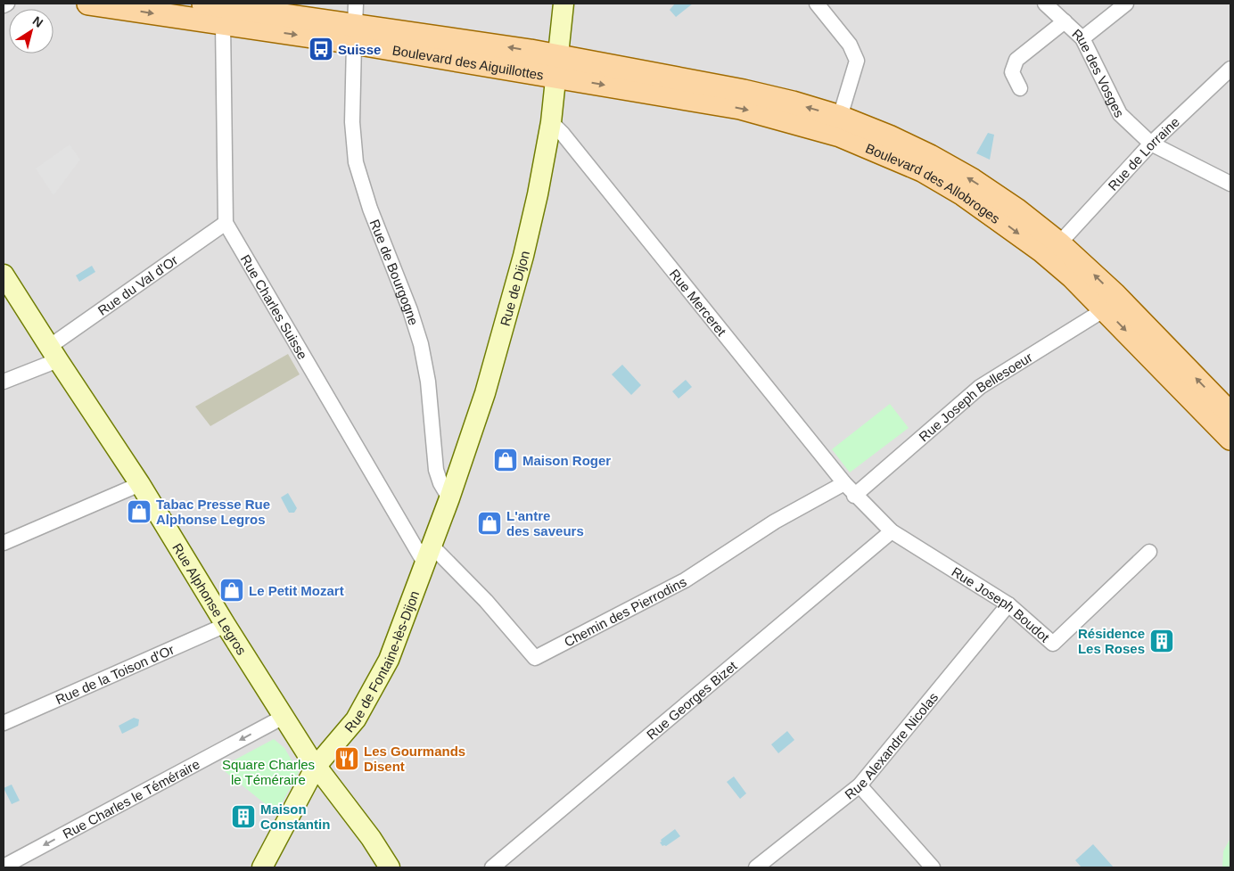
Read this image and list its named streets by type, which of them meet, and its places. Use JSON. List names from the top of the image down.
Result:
{
  "streets": {
    "main road": ["Boulevard des Aiguillottes", "Boulevard des Allobroges"],
    "street": [
      "Rue des Vosges",
      "Rue de Lorraine",
      "Rue de Bourgogne",
      "Rue du Val d'Or",
      "Rue de Dijon",
      "Rue Merceret",
      "Rue Charles Suisse",
      "Rue Joseph Bellesoeur",
      "Rue Alphonse Legros",
      "Rue Joseph Boudot",
      "Chemin des Pierrodins",
      "Rue de Fontaine-lès-Dijon",
      "Rue de la Toison d'Or",
      "Rue Georges Bizet",
      "Rue Alexandre Nicolas",
      "Rue Charles le Téméraire"
    ]
  },
  "crossings": [
    ["Boulevard des Aiguillottes", "Boulevard des Allobroges"],
    ["Boulevard des Aiguillottes", "Rue de Bourgogne"],
    ["Boulevard des Aiguillottes", "Rue de Dijon"],
    ["Boulevard des Aiguillottes", "Rue Charles Suisse"],
    ["Rue des Vosges", "Rue de Lorraine"],
    ["Rue de Lorraine", "Boulevard des Allobroges"],
    ["Boulevard des Allobroges", "Rue de Dijon"],
    ["Boulevard des Allobroges", "Rue Joseph Bellesoeur"],
    ["Rue de Bourgogne", "Rue de Dijon"],
    ["Rue du Val d'Or", "Rue Charles Suisse"],
    ["Rue du Val d'Or", "Rue Alphonse Legros"],
    ["Rue de Dijon", "Rue Merceret"],
    ["Rue de Dijon", "Rue Charles Suisse"],
    ["Rue de Dijon", "Chemin des Pierrodins"],
    ["Rue de Dijon", "Rue de Fontaine-lès-Dijon"],
    ["Rue Merceret", "Rue Joseph Boudot"],
    ["Rue Merceret", "Chemin des Pierrodins"],
    ["Rue Charles Suisse", "Chemin des Pierrodins"],
    ["Rue Charles Suisse", "Rue de Fontaine-lès-Dijon"],
    ["Rue Joseph Bellesoeur", "Rue Joseph Boudot"],
    ["Rue Alphonse Legros", "Rue de Fontaine-lès-Dijon"],
    ["Rue Alphonse Legros", "Rue de la Toison d'Or"],
    ["Rue Alphonse Legros", "Rue Charles le Téméraire"],
    ["Rue Joseph Boudot", "Chemin des Pierrodins"],
    ["Rue Joseph Boudot", "Rue Georges Bizet"],
    ["Rue Joseph Boudot", "Rue Alexandre Nicolas"],
    ["Chemin des Pierrodins", "Rue de Fontaine-lès-Dijon"]
  ],
  "one_way": ["Rue Charles le Téméraire"],
  "parks": ["Square Charles le Téméraire"],
  "places": {
    "bus stop": ["Suisse"],
    "shop": [
      "Maison Roger",
      "Tabac Presse Rue Alphonse Legros",
      "L'antre des saveurs",
      "Le Petit Mozart"
    ],
    "building": ["Résidence Les Roses", "Maison Constantin"],
    "restaurant": ["Les Gourmands Disent"]
  },
  "north": "top right"
}
